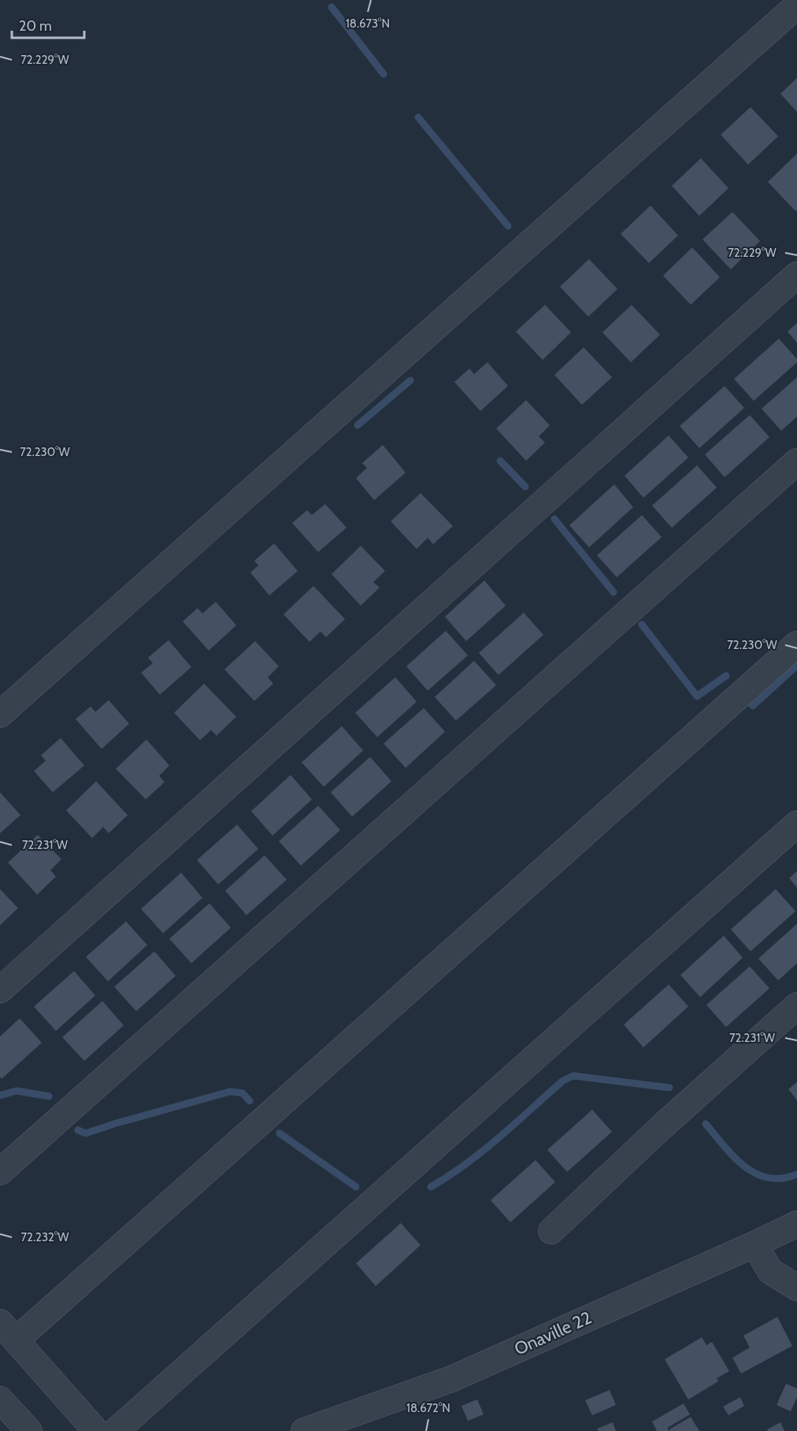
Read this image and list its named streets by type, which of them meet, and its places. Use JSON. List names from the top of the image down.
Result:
{
  "streets": {
    "street": ["Onaville 22"]
  },
  "scale_bar": "20 m",
  "coordinates": [
    "18.673°N",
    "72.229°W",
    "72.230°W",
    "72.231°W",
    "72.232°W",
    "18.672°N"
  ]
}
